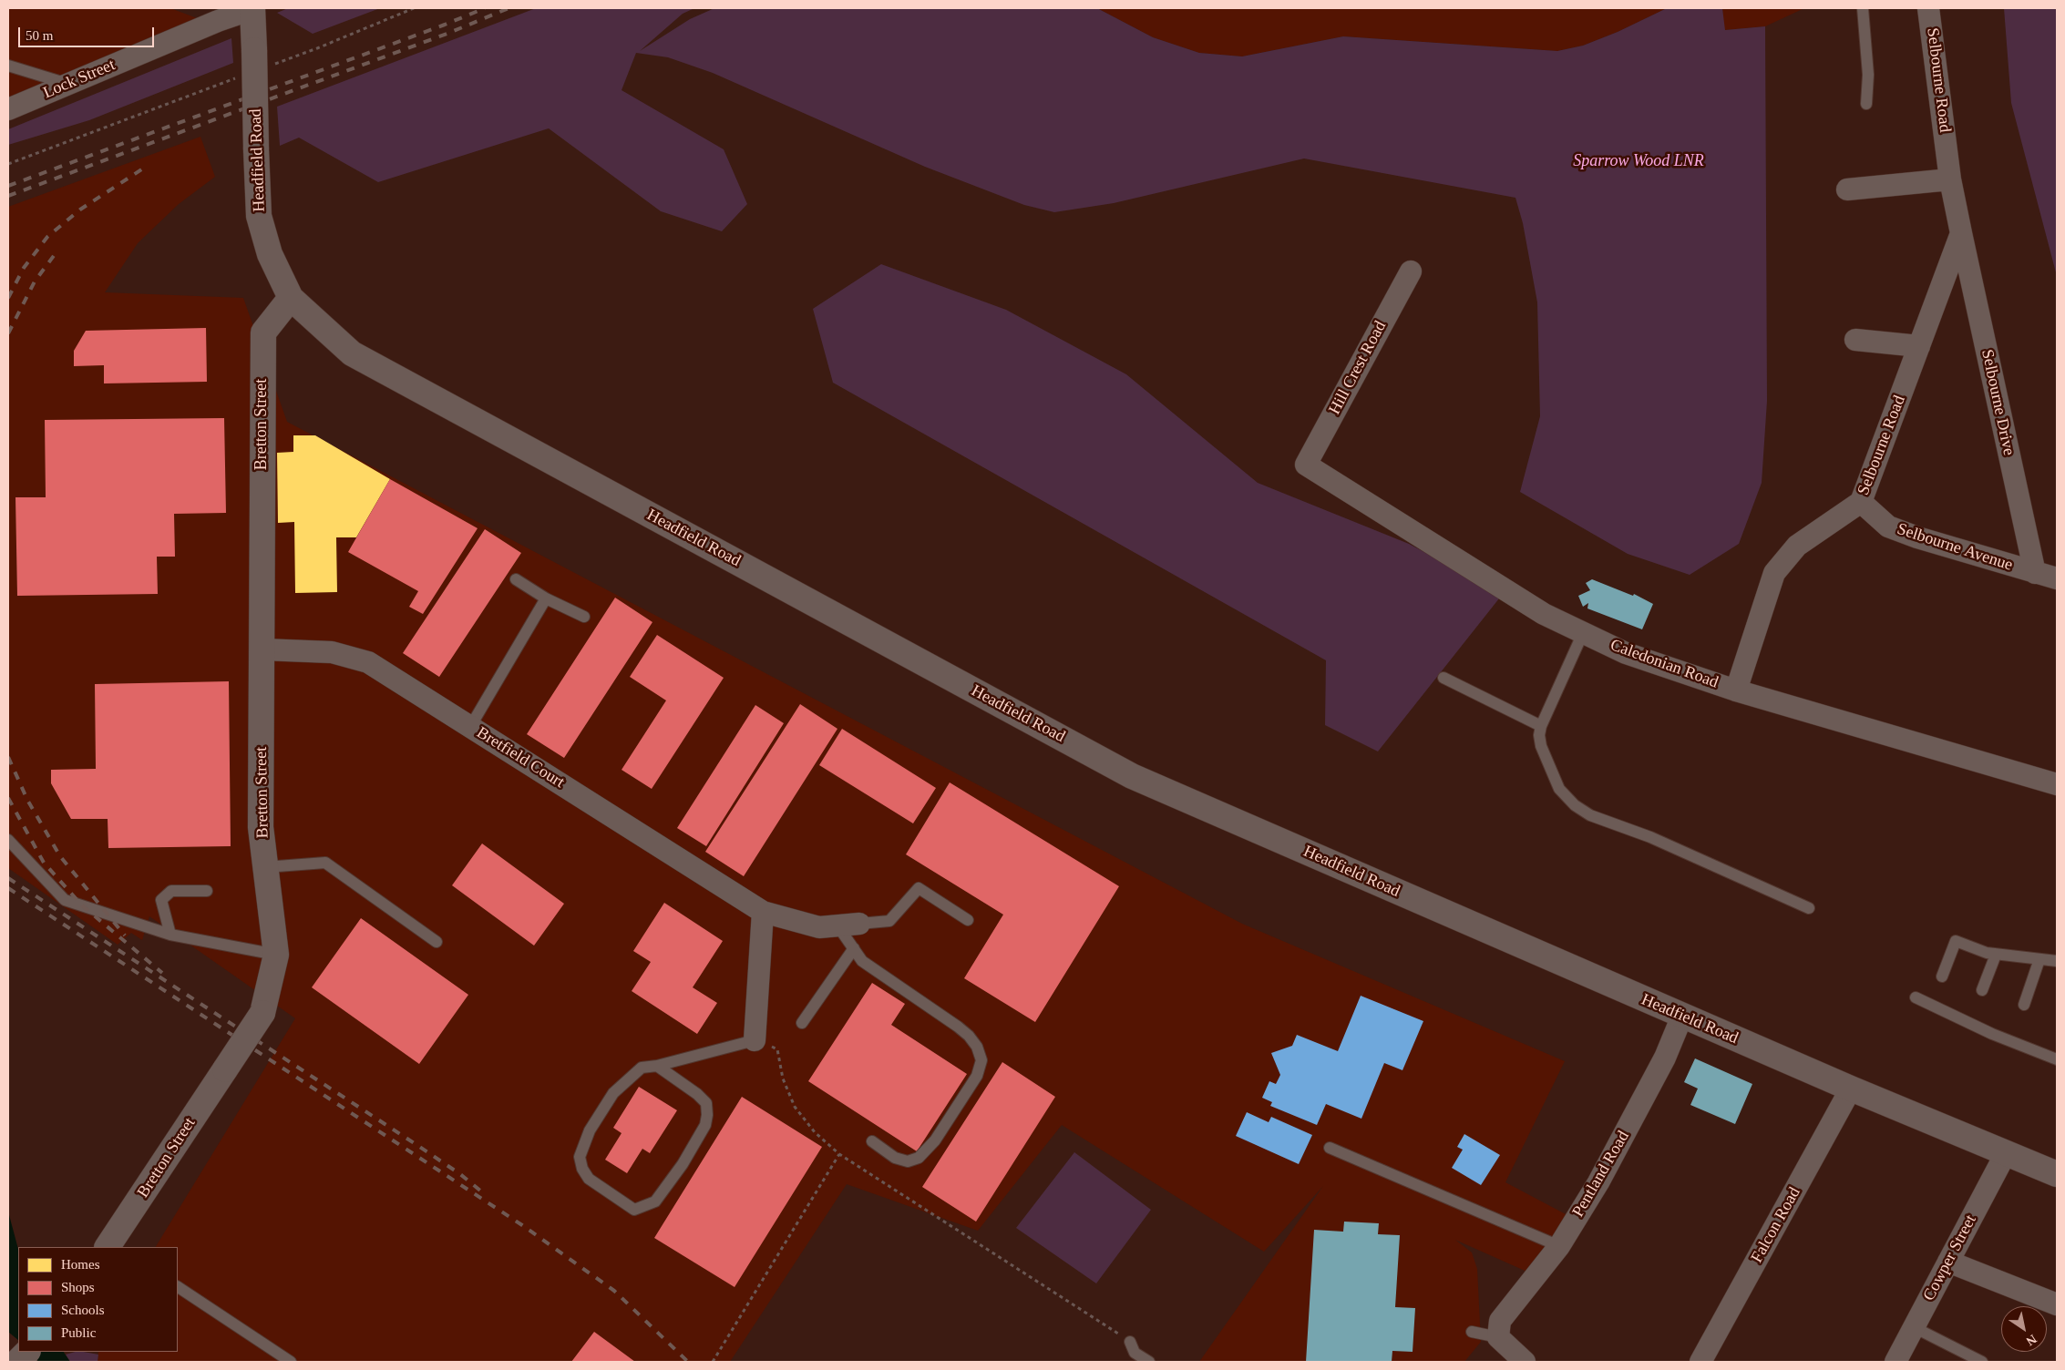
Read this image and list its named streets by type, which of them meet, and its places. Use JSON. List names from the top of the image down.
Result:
{
  "streets": {
    "street": [
      "Lock Street",
      "Selbourne Road",
      "Headfield Road",
      "Hill Crest Road",
      "Selbourne Drive",
      "Bretton Street",
      "Selbourne Avenue",
      "Caledonian Road",
      "Bretfield Court",
      "Pentland Road",
      "Falcon Road",
      "Cowper Street"
    ]
  },
  "crossings": [
    ["Lock Street", "Headfield Road"],
    ["Selbourne Road", "Selbourne Drive"],
    ["Selbourne Road", "Selbourne Avenue"],
    ["Selbourne Road", "Caledonian Road"],
    ["Headfield Road", "Bretton Street"],
    ["Headfield Road", "Pentland Road"],
    ["Headfield Road", "Falcon Road"],
    ["Headfield Road", "Cowper Street"],
    ["Hill Crest Road", "Caledonian Road"],
    ["Selbourne Drive", "Selbourne Avenue"],
    ["Bretton Street", "Bretfield Court"]
  ],
  "parks": ["Sparrow Wood LNR"],
  "legend": [
    "Homes",
    "Shops",
    "Schools",
    "Public"
  ],
  "scale_bar": "50 m",
  "north": "bottom right"
}
